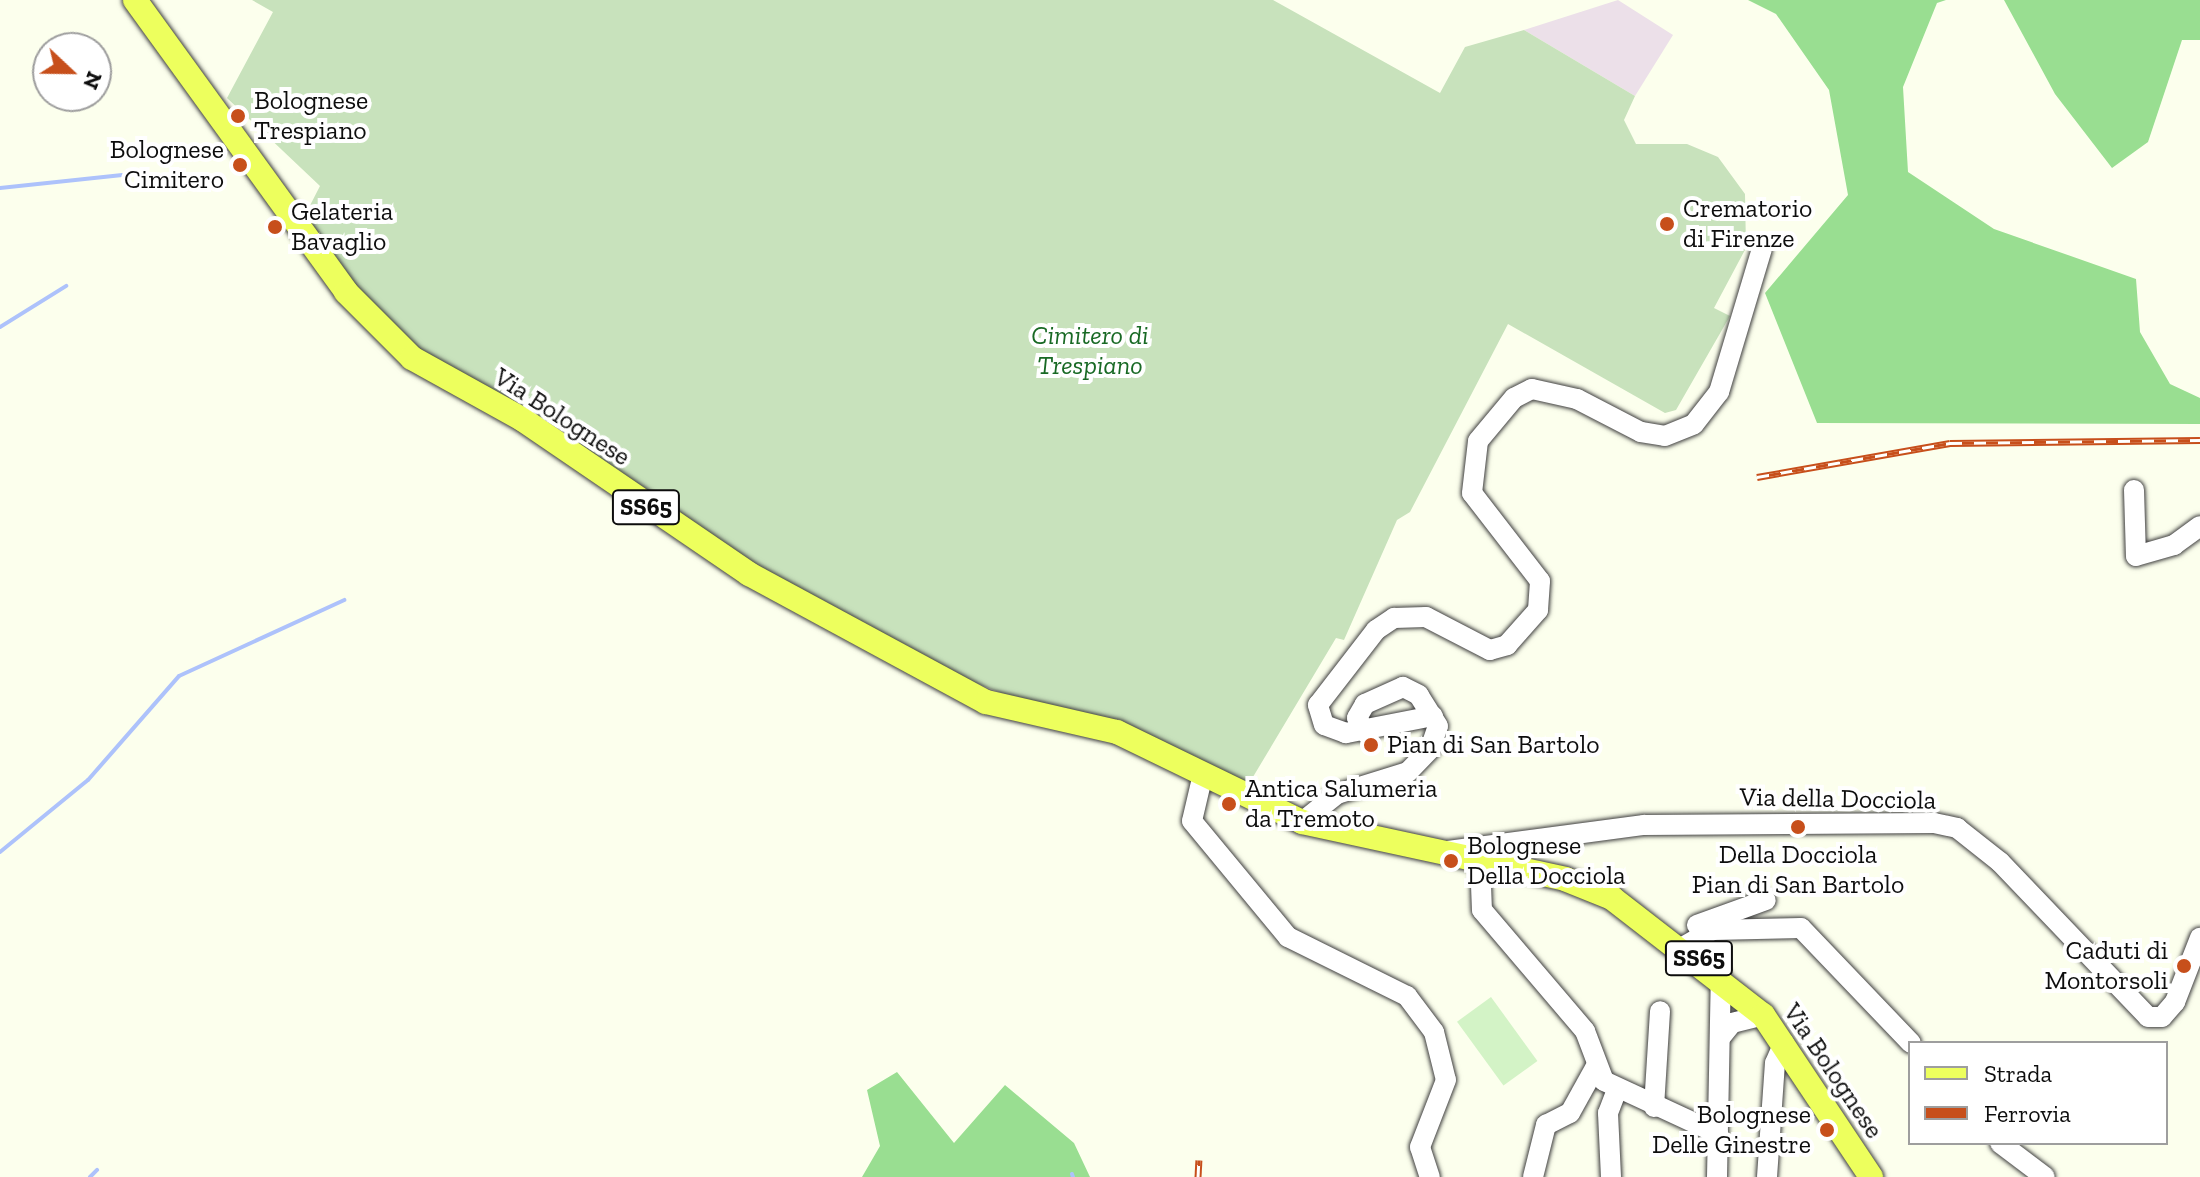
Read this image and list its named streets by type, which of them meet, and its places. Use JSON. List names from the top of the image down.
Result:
{
  "streets": {
    "main road": ["Via Bolognese", "SS65"],
    "street": ["Via della Docciola"]
  },
  "crossings": [
    ["Via Bolognese", "Via della Docciola"]
  ],
  "parks": ["Cimitero di Trespiano"],
  "places": [
    "Bolognese Trespiano",
    "Bolognese Cimitero",
    "Crematorio di Firenze",
    "Gelateria Bavaglio",
    "Pian di San Bartolo",
    "Antica Salumeria da Tremoto",
    "Della Docciola Pian di San Bartolo",
    "Bolognese Della Docciola",
    "Caduti di Montorsoli",
    "Bolognese Delle Ginestre"
  ],
  "legend": ["Strada", "Ferrovia"],
  "north": "right"
}
